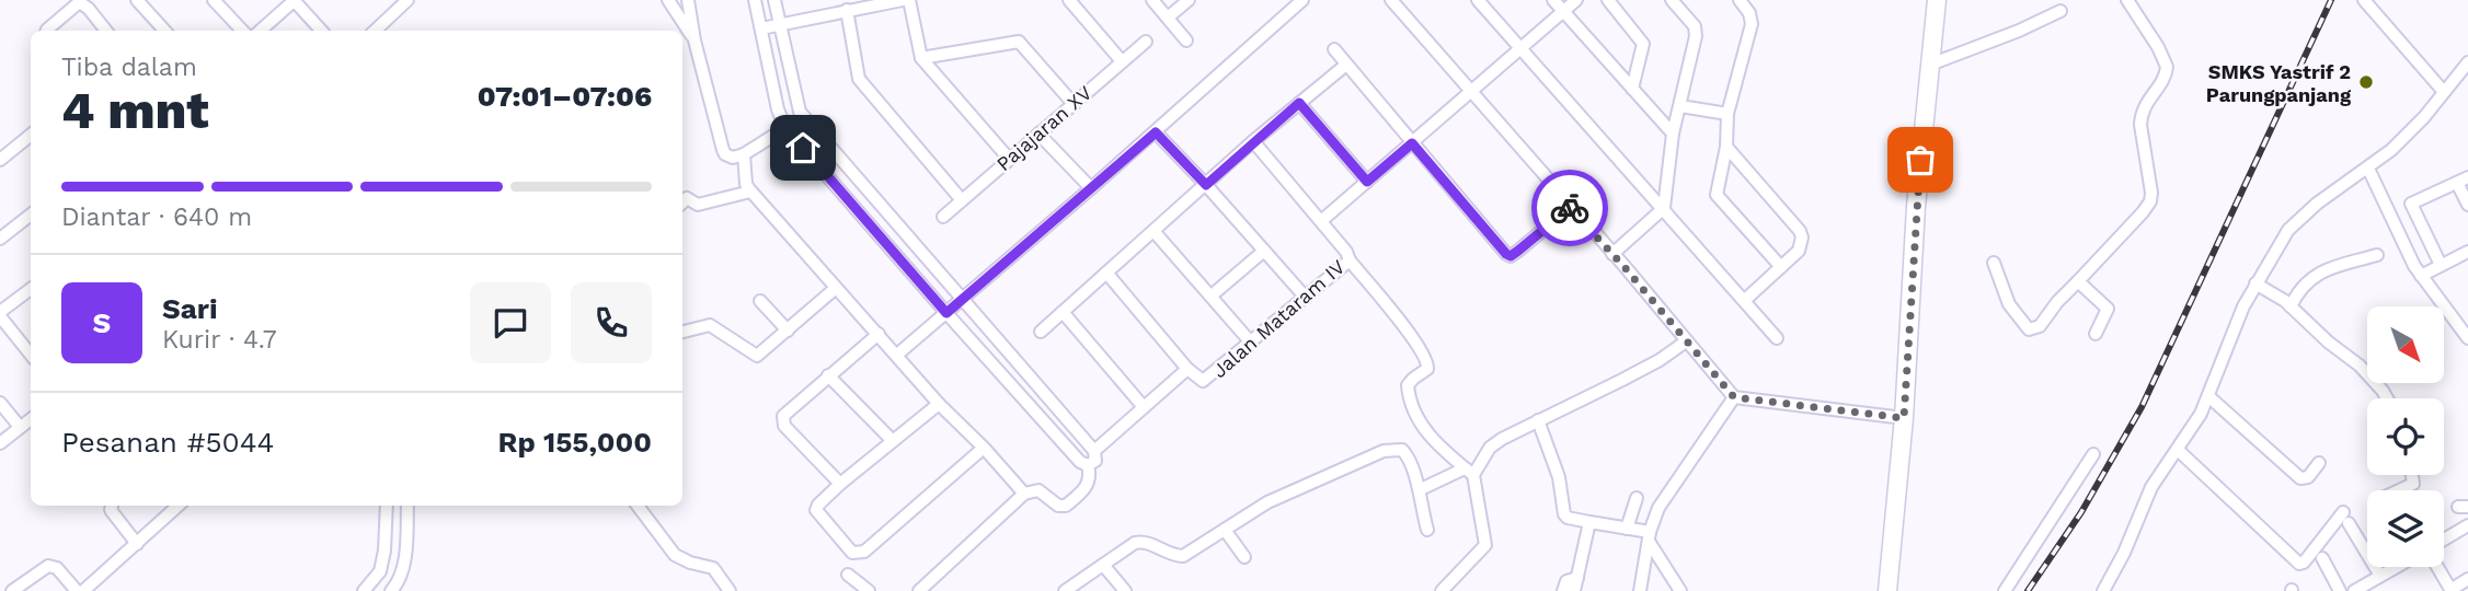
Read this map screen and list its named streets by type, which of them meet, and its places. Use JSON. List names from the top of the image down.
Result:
{
  "streets": {
    "street": ["Pajajaran XV", "Jalan Mataram IV"]
  },
  "places": ["SMKS Yastrif 2 Parungpanjang"],
  "north": "bottom right",
  "page": {
    "heading": ["4 mnt", "Tiba dalam", "07:01–07:06"],
    "panel": [
      "Sari",
      "Kurir · 4.7",
      "Pesanan #5044",
      "Rp 155,000"
    ],
    "bar": "Diantar · 640 m",
    "round": "S"
  }
}
